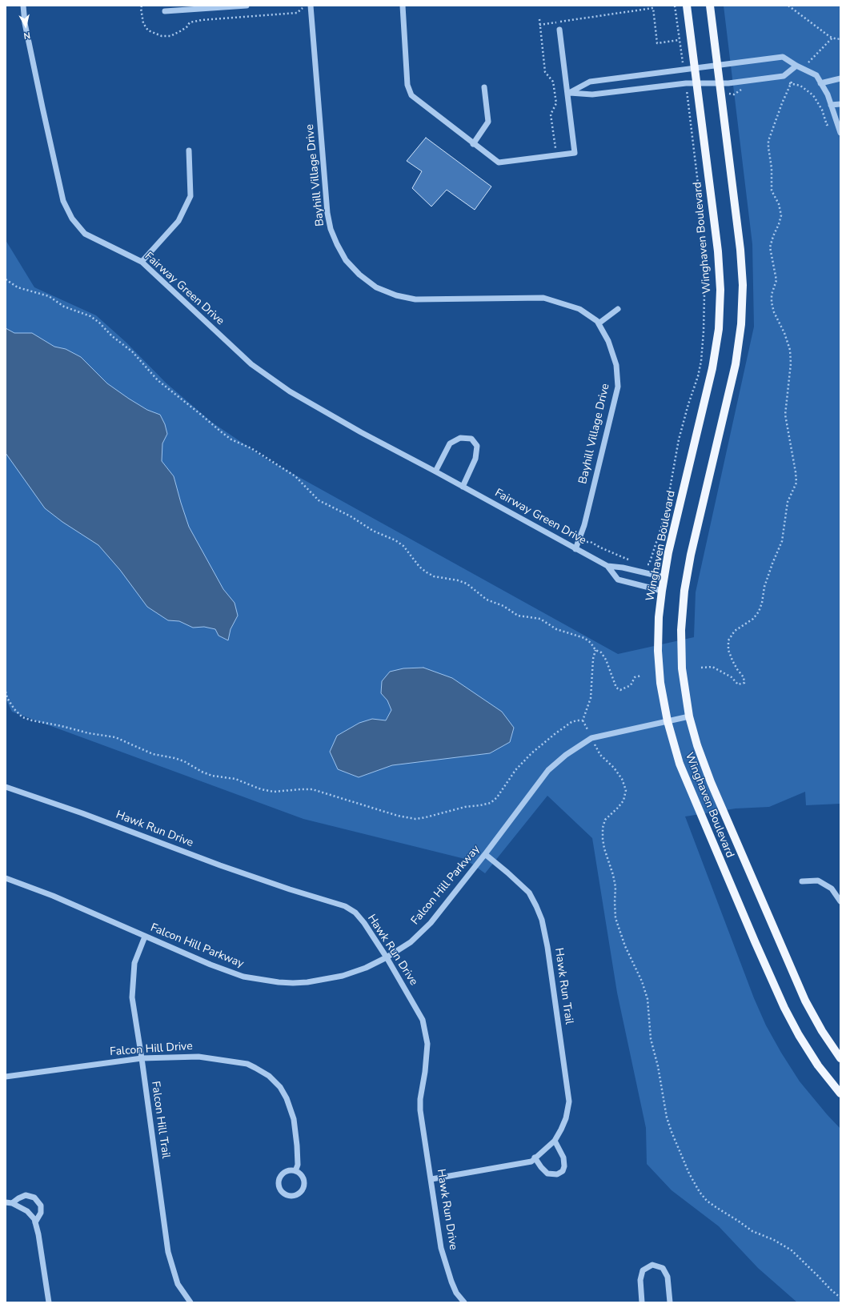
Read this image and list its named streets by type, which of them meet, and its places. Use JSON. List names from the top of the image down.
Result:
{
  "streets": {
    "main road": ["Winghaven Boulevard"],
    "street": [
      "Bayhill Village Drive",
      "Fairway Green Drive",
      "Hawk Run Drive",
      "Falcon Hill Parkway",
      "Hawk Run Trail",
      "Falcon Hill Drive",
      "Falcon Hill Trail"
    ]
  },
  "crossings": [
    ["Bayhill Village Drive", "Fairway Green Drive"],
    ["Winghaven Boulevard", "Fairway Green Drive"],
    ["Winghaven Boulevard", "Falcon Hill Parkway"],
    ["Hawk Run Drive", "Falcon Hill Parkway"],
    ["Hawk Run Drive", "Hawk Run Trail"],
    ["Falcon Hill Parkway", "Hawk Run Trail"],
    ["Falcon Hill Parkway", "Falcon Hill Trail"],
    ["Falcon Hill Drive", "Falcon Hill Trail"]
  ],
  "north": "bottom"
}
